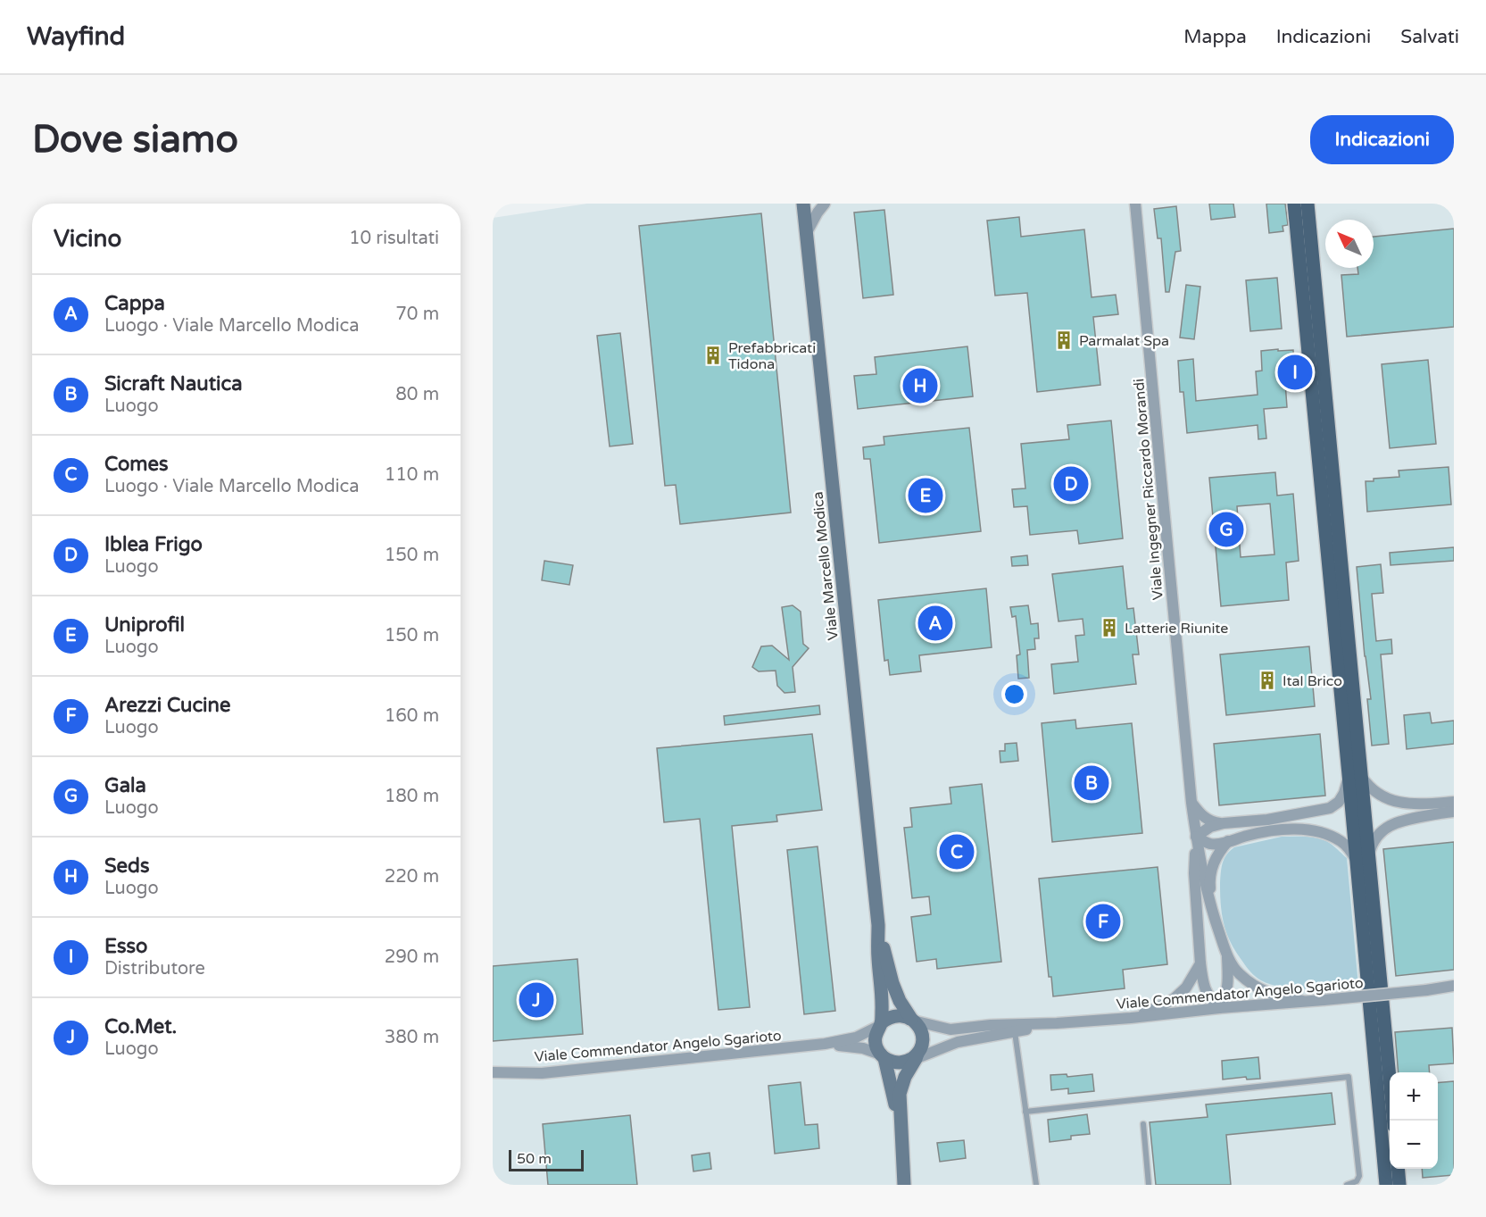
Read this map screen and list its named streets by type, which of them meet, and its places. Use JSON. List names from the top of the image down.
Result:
{
  "streets": {
    "street": ["Viale Ingegner Riccardo Morandi", "Viale Marcello Modica", "Viale Commendator Angelo Sgarioto"]
  },
  "places": {
    "building": [
      "Parmalat Spa",
      "Prefabbricati Tidona",
      "Latterie Riunite",
      "Ital Brico"
    ]
  },
  "scale_bar": "50 m",
  "north": "top left",
  "page": {
    "header": "Wayfind",
    "nav": ["Mappa", "Indicazioni", "Salvati"],
    "buttons": "Indicazioni",
    "title": "Dove siamo",
    "heading": ["Vicino", "10 risultati"],
    "list": [
      {
        "mark": "A",
        "name": "Cappa",
        "note": "Luogo · Viale Marcello Modica",
        "value": "70 m"
      },
      {
        "mark": "B",
        "name": "Sicraft Nautica",
        "note": "Luogo",
        "value": "80 m"
      },
      {
        "mark": "C",
        "name": "Comes",
        "note": "Luogo · Viale Marcello Modica",
        "value": "110 m"
      },
      {
        "mark": "D",
        "name": "Iblea Frigo",
        "note": "Luogo",
        "value": "150 m"
      },
      {
        "mark": "E",
        "name": "Uniprofil",
        "note": "Luogo",
        "value": "150 m"
      },
      {
        "mark": "F",
        "name": "Arezzi Cucine",
        "note": "Luogo",
        "value": "160 m"
      },
      {
        "mark": "G",
        "name": "Gala",
        "note": "Luogo",
        "value": "180 m"
      },
      {
        "mark": "H",
        "name": "Seds",
        "note": "Luogo",
        "value": "220 m"
      },
      {
        "mark": "I",
        "name": "Esso",
        "note": "Distributore",
        "value": "290 m"
      },
      {
        "mark": "J",
        "name": "Co.Met.",
        "note": "Luogo",
        "value": "380 m"
      }
    ],
    "pins": [
      "I",
      "H",
      "D",
      "E",
      "G",
      "A",
      "B",
      "C",
      "F",
      "J"
    ],
    "map_buttons": ["+", "−"],
    "scale": "50 m"
  }
}
